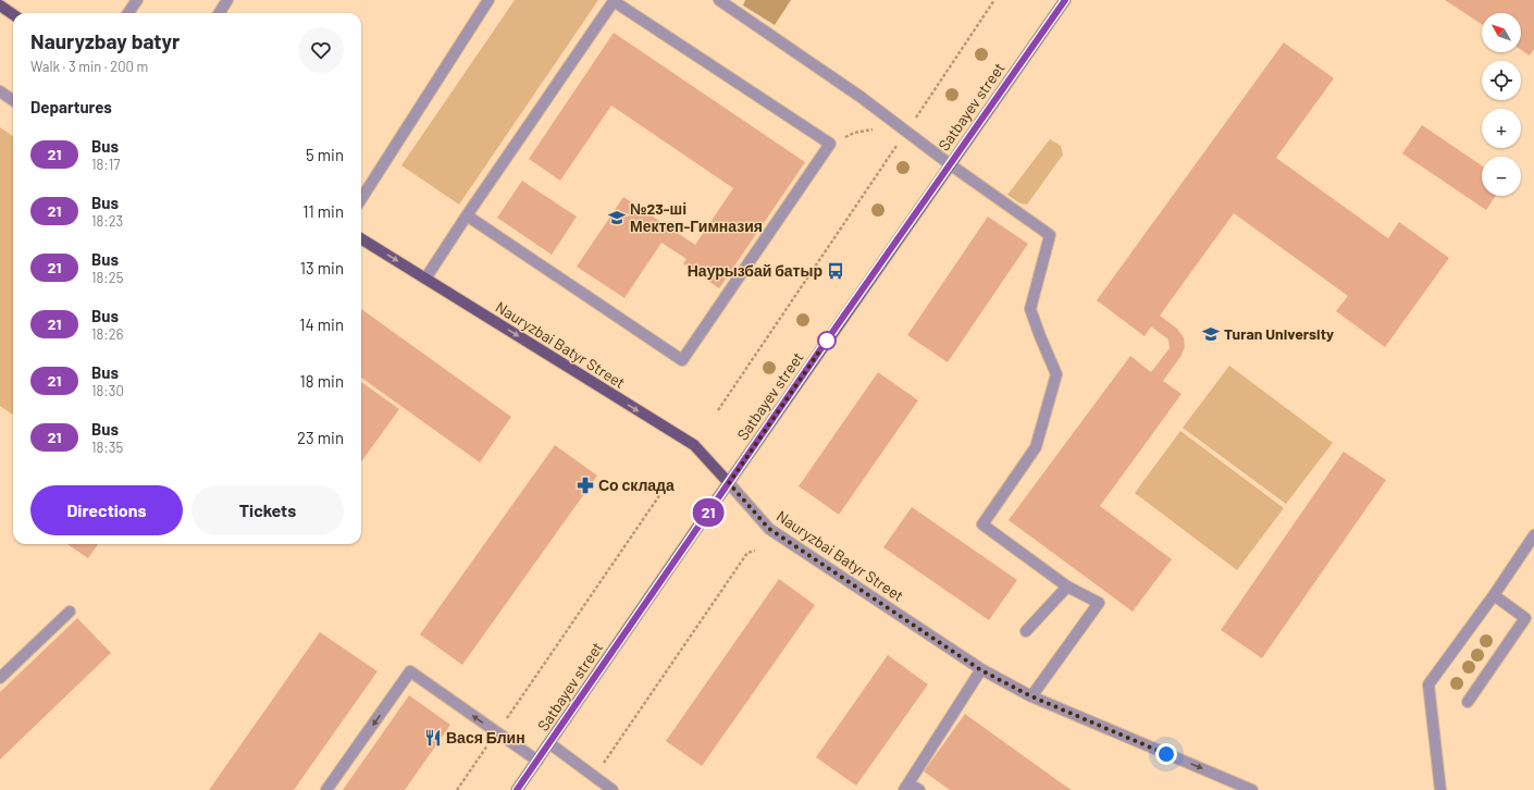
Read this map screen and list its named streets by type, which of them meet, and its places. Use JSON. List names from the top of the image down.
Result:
{
  "streets": {
    "main road": ["Satbayev street", "Nauryzbai Batyr Street"]
  },
  "crossings": [
    ["Satbayev street", "Nauryzbai Batyr Street"]
  ],
  "one_way": ["Nauryzbai Batyr Street"],
  "places": {
    "school or university": ["№23-ші Мектеп-Гимназия", "Turan University"],
    "bus stop": ["Наурызбай батыр"],
    "pharmacy": ["Со склада"],
    "restaurant": ["Вася Блин"]
  },
  "lines": ["bus line 21"],
  "north": "top left",
  "page": {
    "on_map": "21",
    "map_buttons": ["+", "−"],
    "heading": [
      ["Nauryzbay batyr", "Walk · 3 min · 200 m"],
      "Departures"
    ],
    "list": [
      {
        "mark": "21",
        "name": "Bus",
        "note": "18:17",
        "value": "5 min"
      },
      {
        "mark": "21",
        "name": "Bus",
        "note": "18:23",
        "value": "11 min"
      },
      {
        "mark": "21",
        "name": "Bus",
        "note": "18:25",
        "value": "13 min"
      },
      {
        "mark": "21",
        "name": "Bus",
        "note": "18:26",
        "value": "14 min"
      },
      {
        "mark": "21",
        "name": "Bus",
        "note": "18:30",
        "value": "18 min"
      },
      {
        "mark": "21",
        "name": "Bus",
        "note": "18:35",
        "value": "23 min"
      }
    ],
    "buttons": ["Directions", "Tickets"]
  }
}
